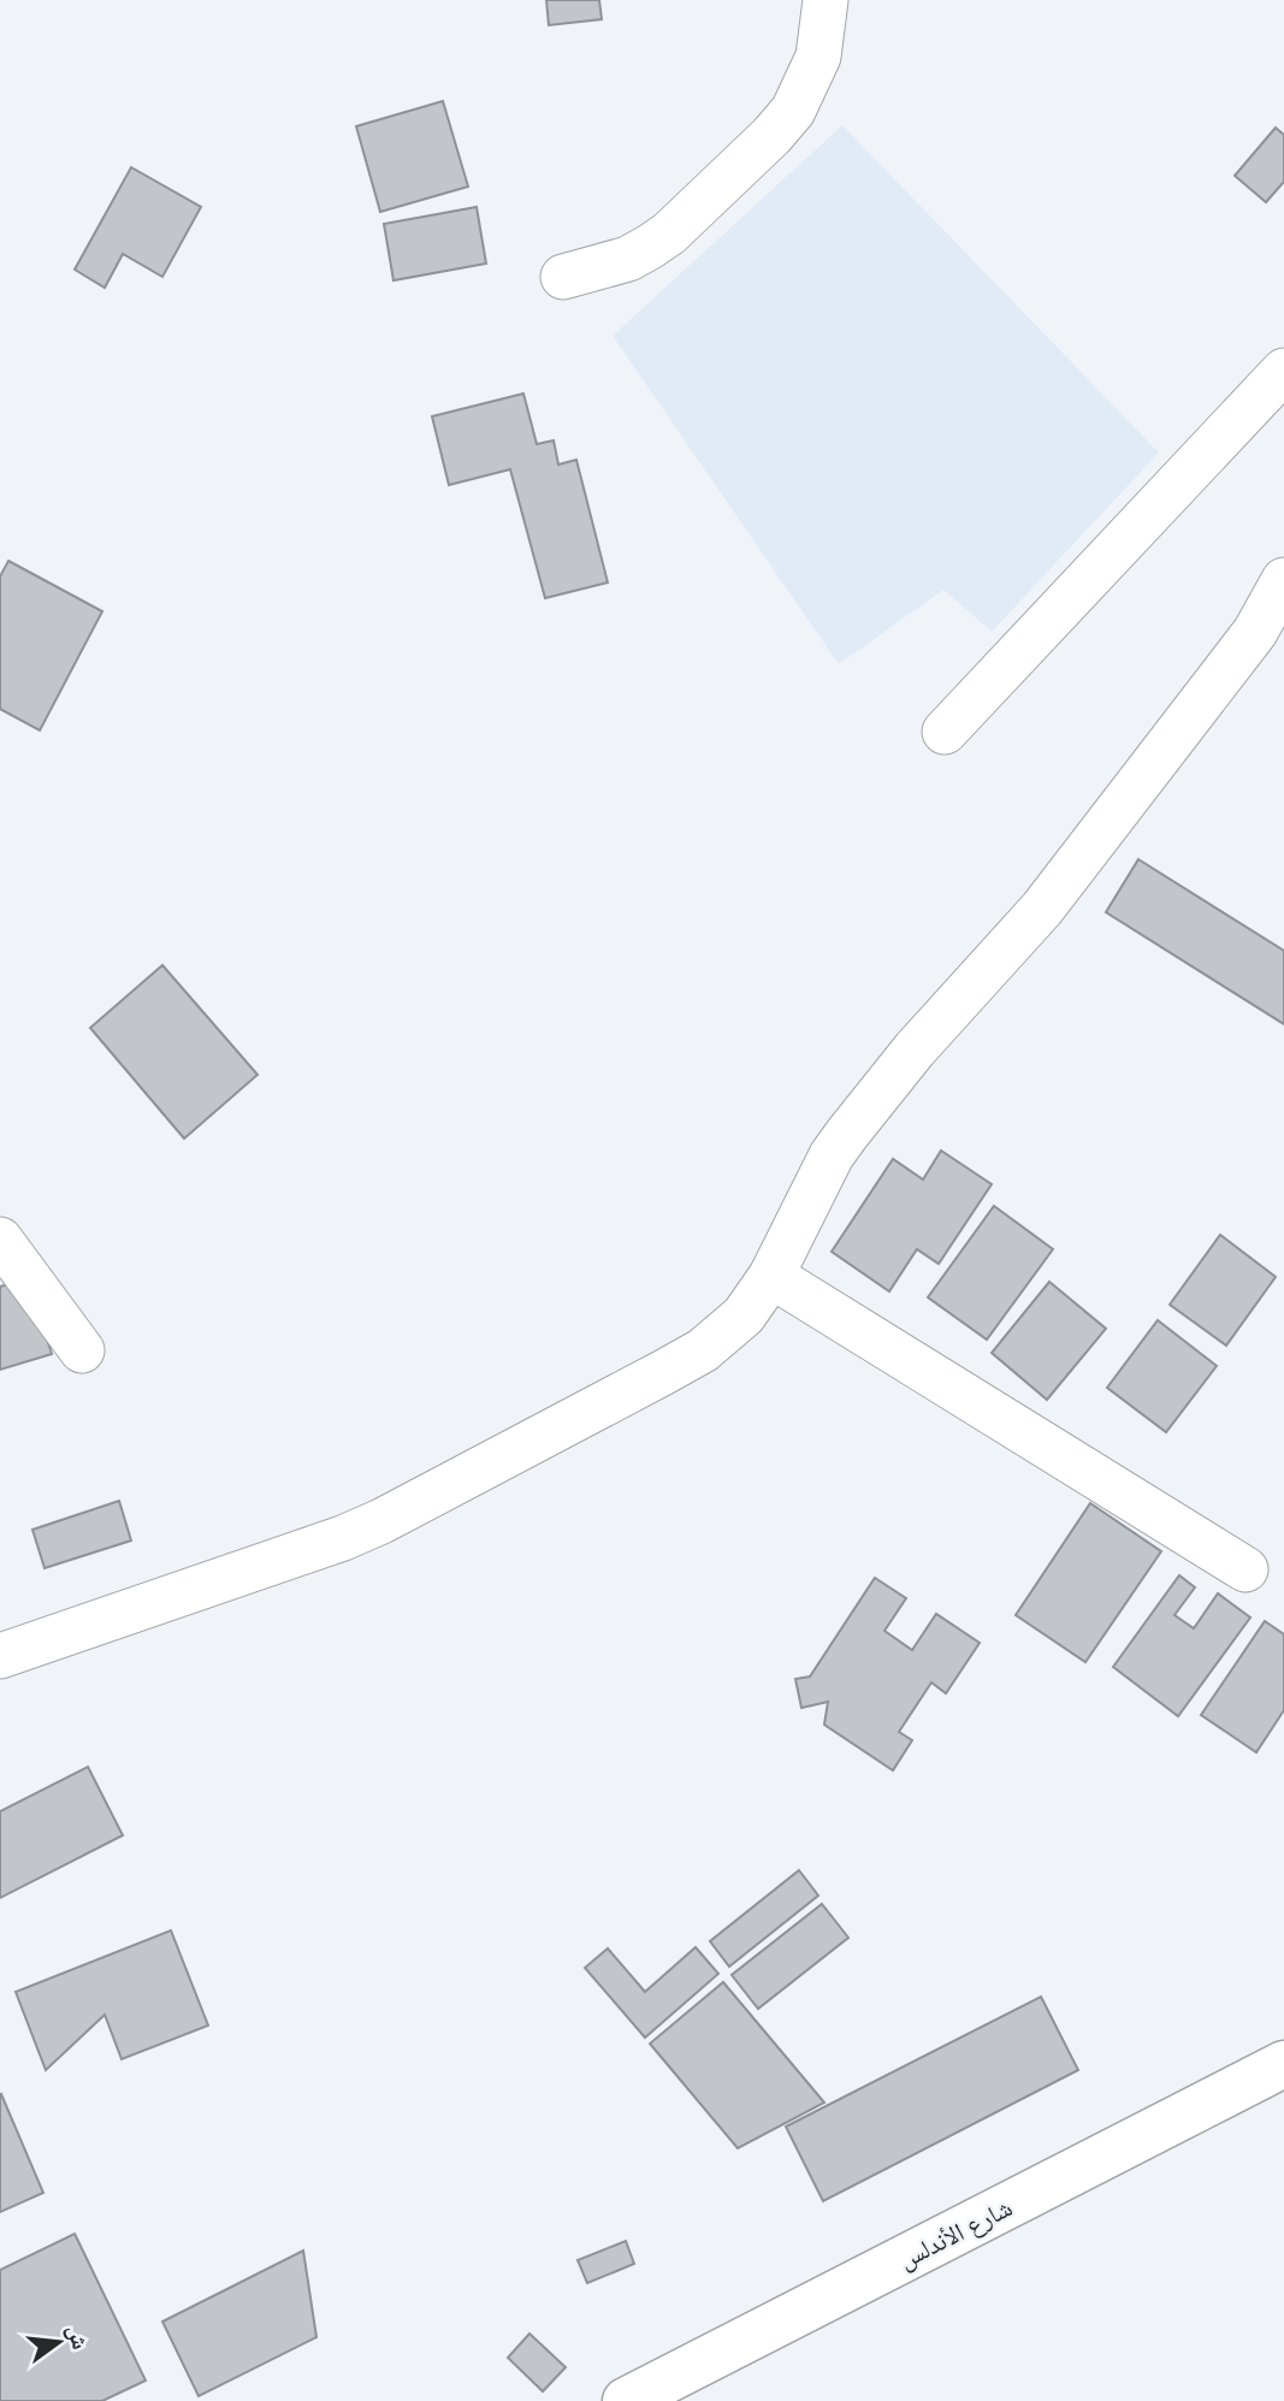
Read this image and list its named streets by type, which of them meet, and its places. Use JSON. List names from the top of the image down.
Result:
{
  "streets": {
    "main road": ["شارع الأندلس"]
  },
  "north": "right"
}
